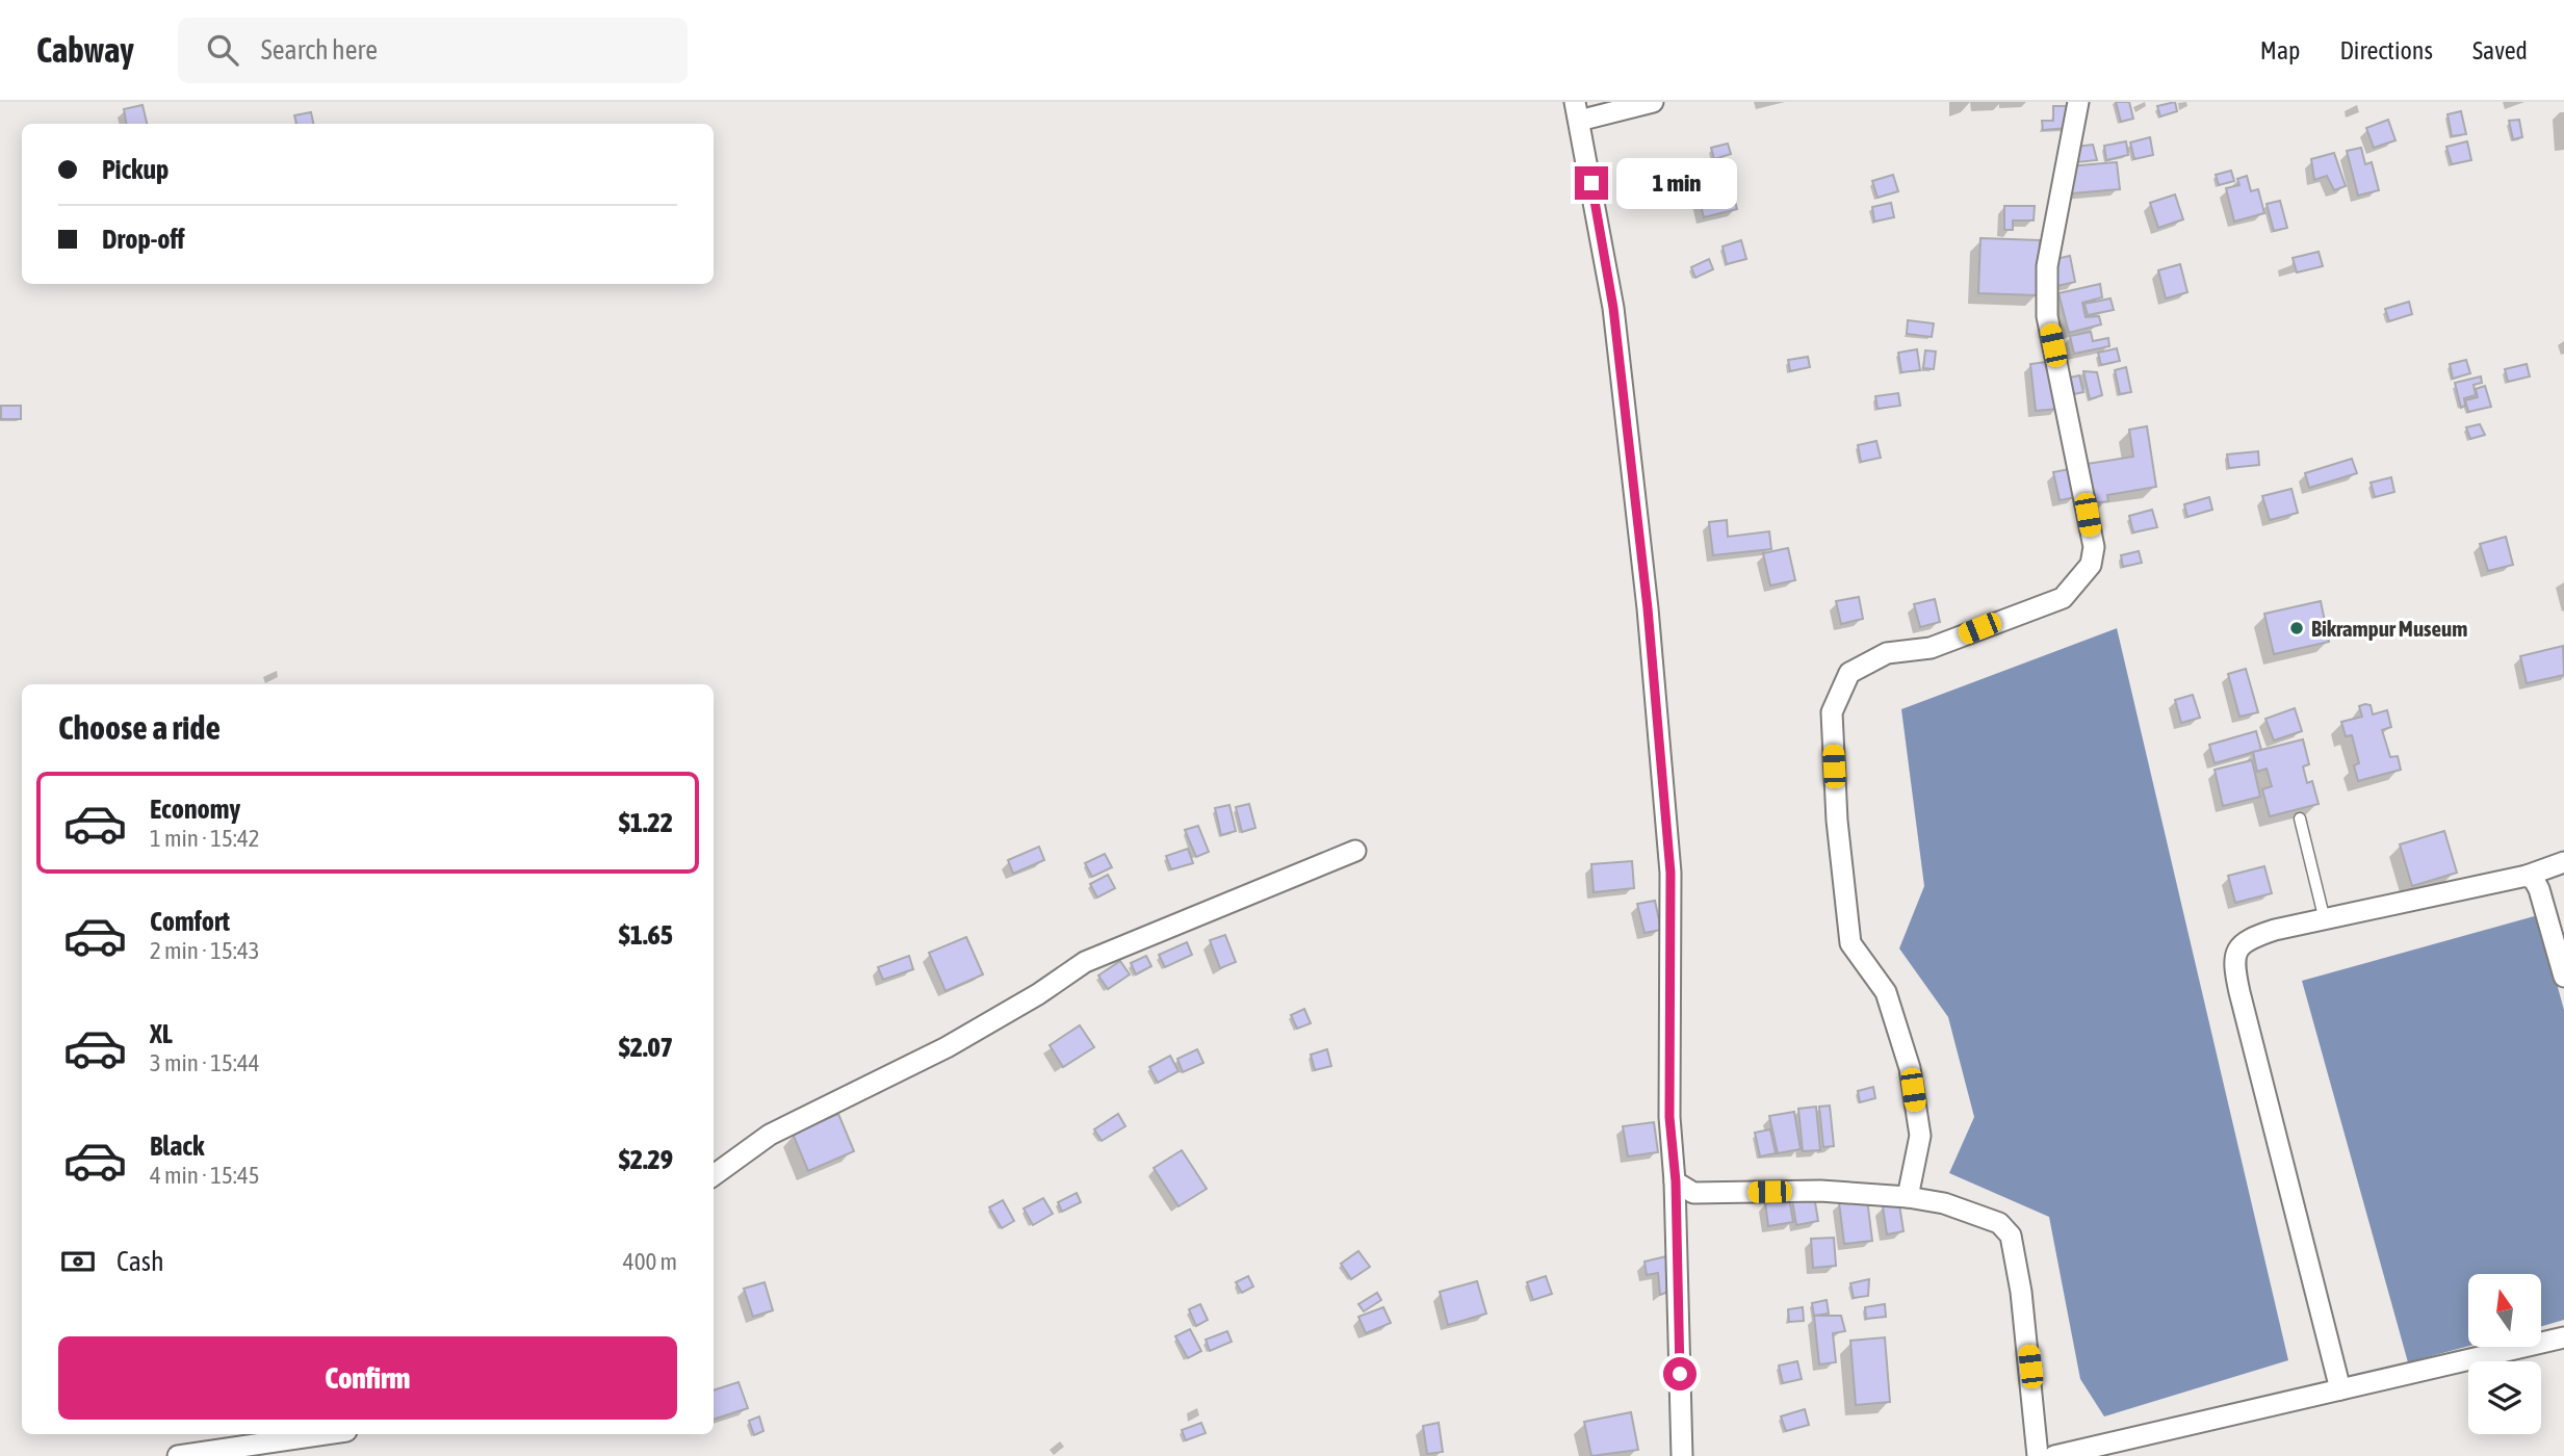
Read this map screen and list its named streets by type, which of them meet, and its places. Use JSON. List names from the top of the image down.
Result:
{
  "places": ["Bikrampur Museum"],
  "north": "top",
  "page": {
    "header": "Cabway",
    "search": "Search here",
    "nav": ["Map", "Directions", "Saved"],
    "banner": ["Pickup", "Drop-off"],
    "bubble": "1 min",
    "heading": "Choose a ride",
    "list": [
      {
        "name": "Economy",
        "note": "1 min · 15:42",
        "value": "$1.22"
      },
      {
        "name": "Comfort",
        "note": "2 min · 15:43",
        "value": "$1.65"
      },
      {
        "name": "XL",
        "note": "3 min · 15:44",
        "value": "$2.07"
      },
      {
        "name": "Black",
        "note": "4 min · 15:45",
        "value": "$2.29"
      }
    ],
    "pay": ["Cash", "400 m"],
    "buttons": "Confirm"
  }
}
